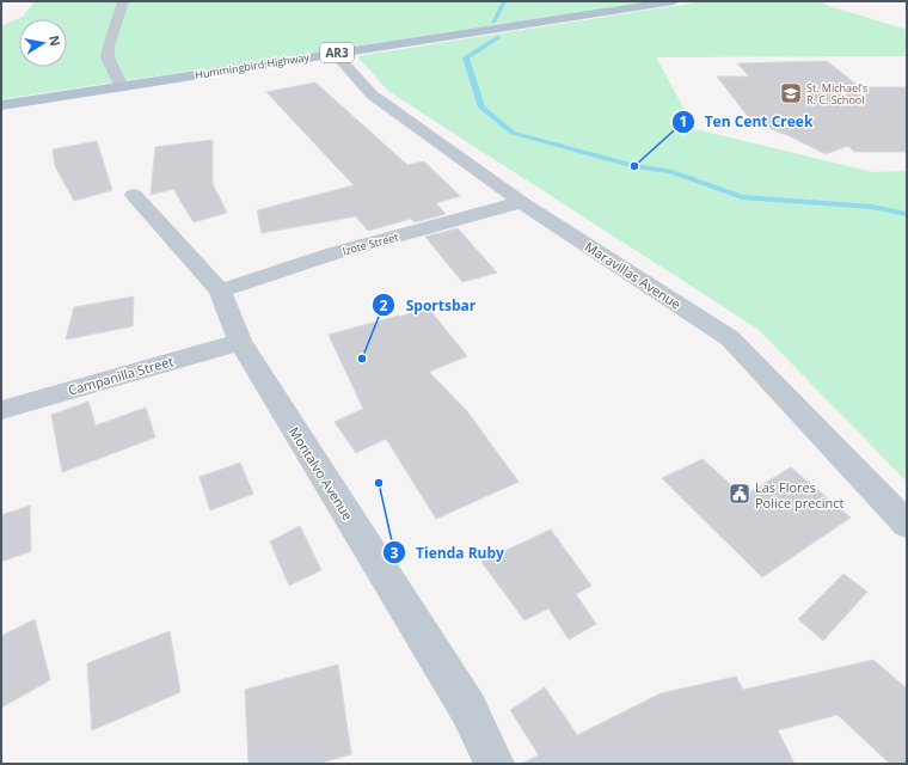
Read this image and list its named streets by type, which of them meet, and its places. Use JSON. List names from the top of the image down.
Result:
{
  "streets": {
    "main road": ["AR3", "Hummingbird Highway"],
    "street": [
      "Izote Street",
      "Maravillas Avenue",
      "Campanilla Street",
      "Montalvo Avenue"
    ]
  },
  "crossings": [
    ["Hummingbird Highway", "Maravillas Avenue"],
    ["Izote Street", "Maravillas Avenue"],
    ["Izote Street", "Montalvo Avenue"],
    ["Campanilla Street", "Montalvo Avenue"]
  ],
  "places": {
    "school or university": ["St. Michael’s R. C. School"],
    "other": ["Ten Cent Creek", "Sportsbar", "Tienda Ruby"],
    "public building": ["Las Flores Police precinct"]
  },
  "north": "right"
}
